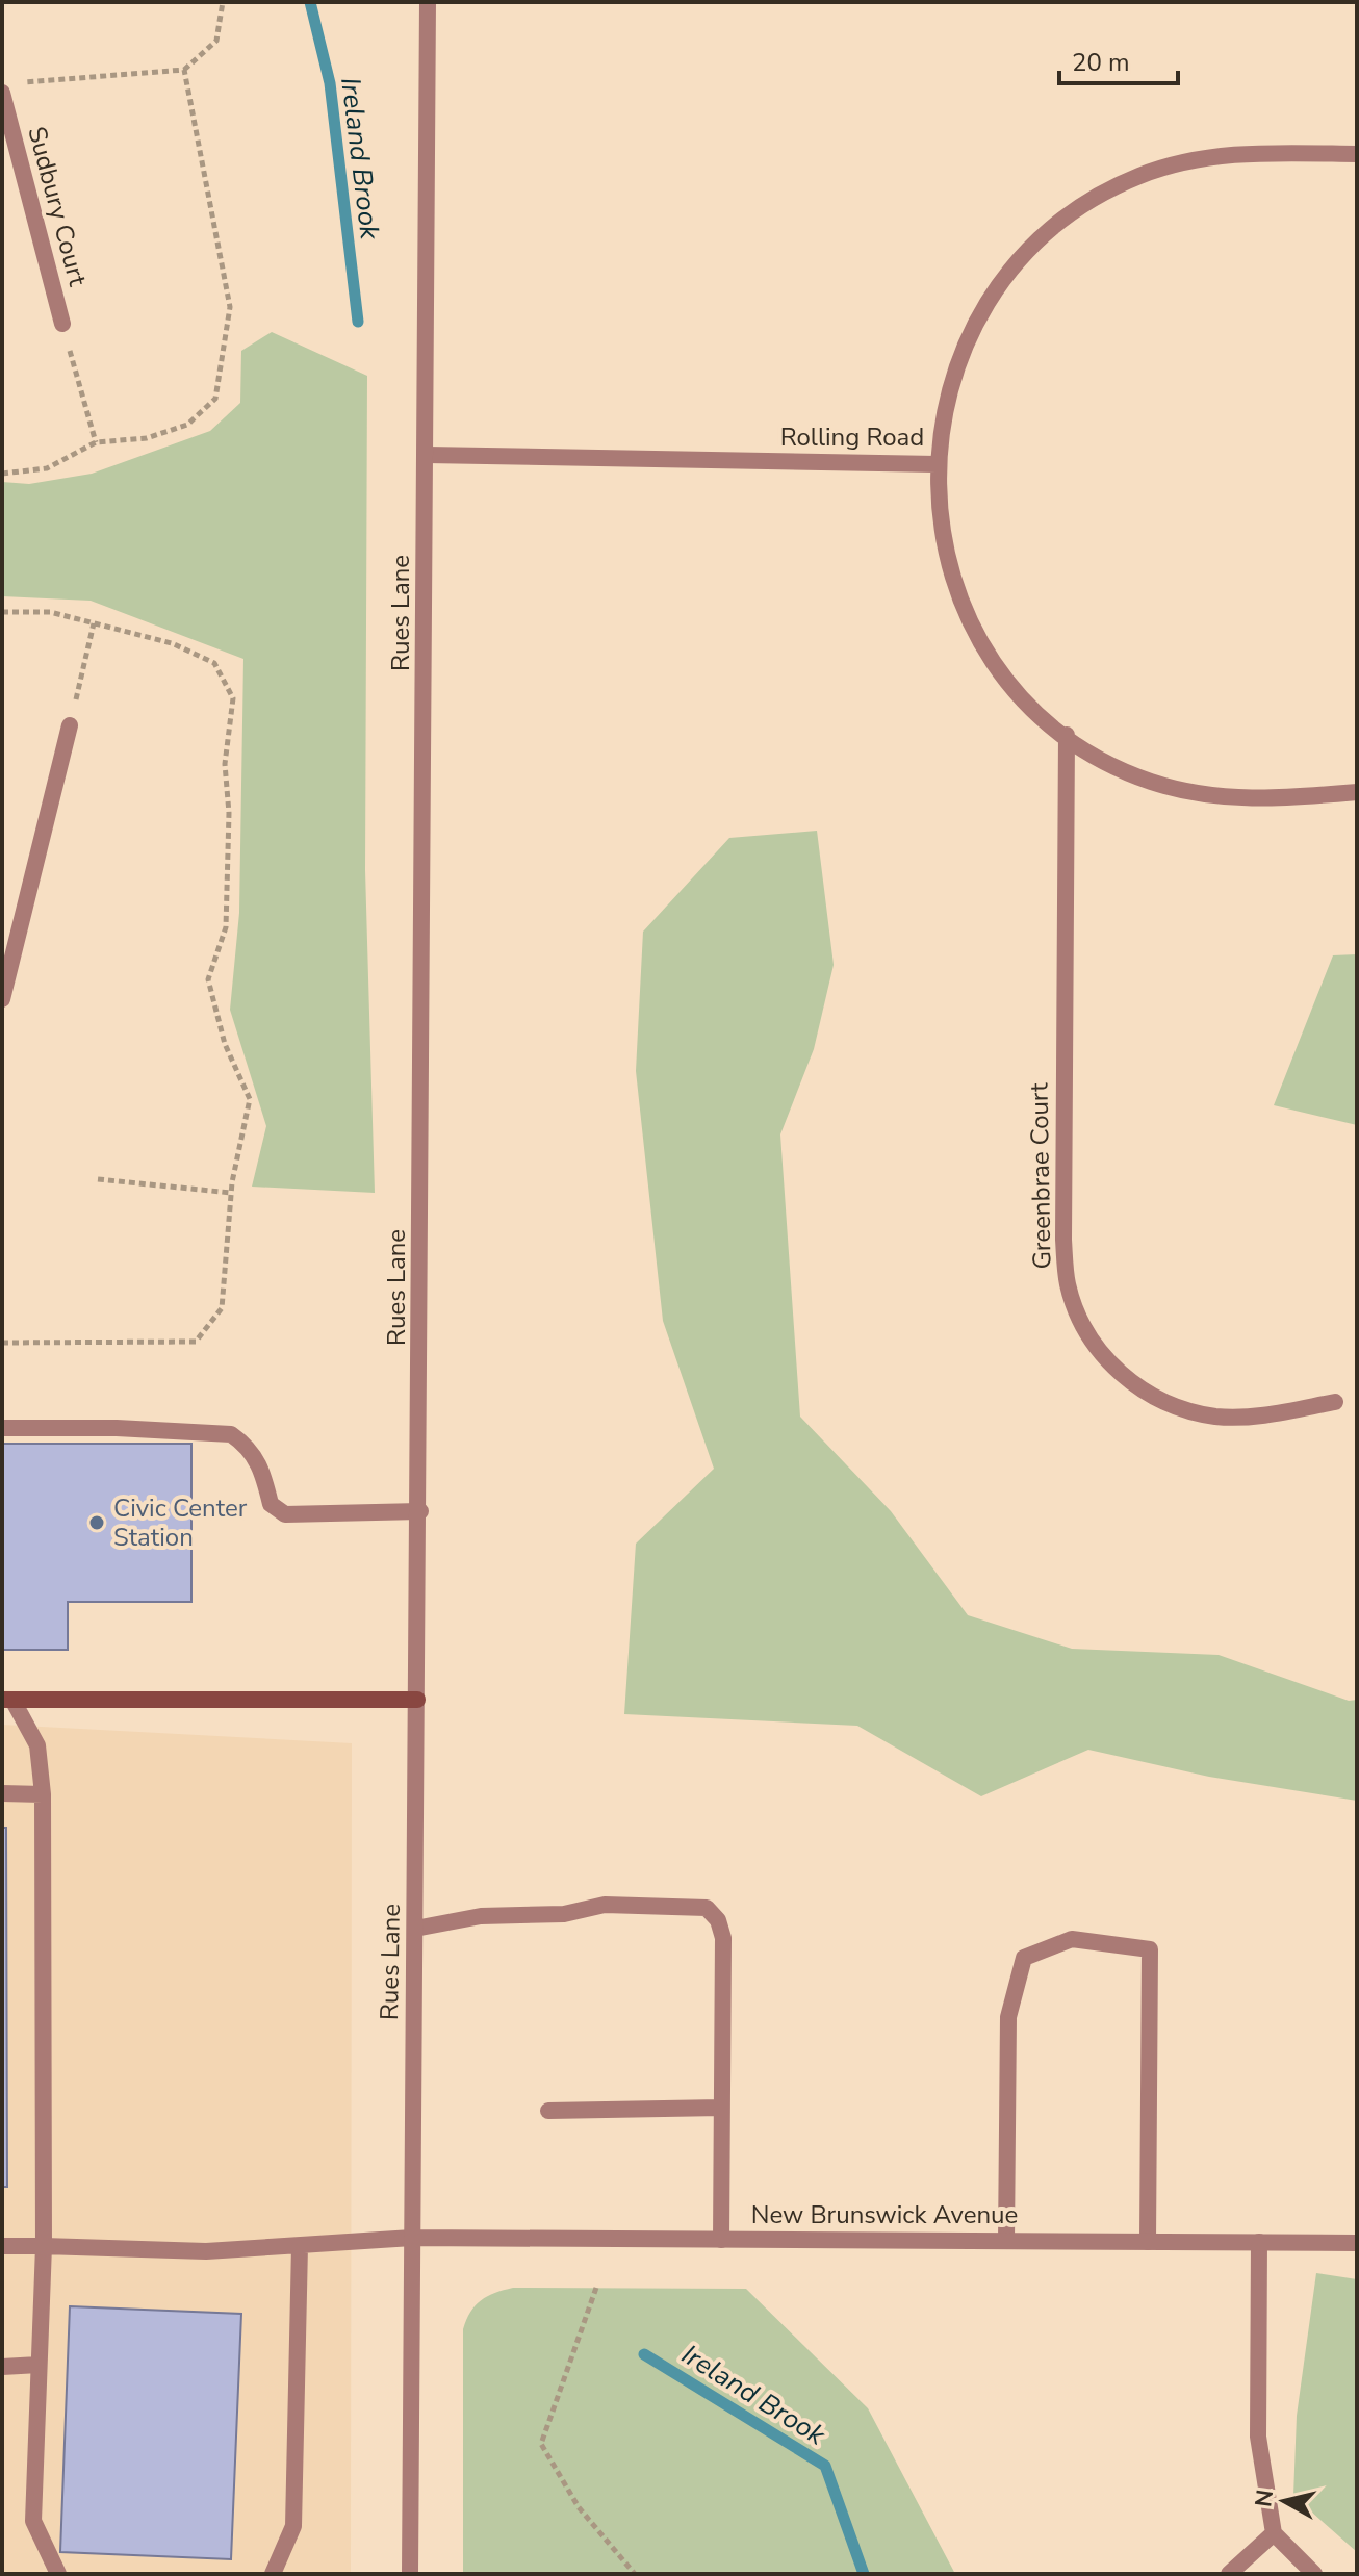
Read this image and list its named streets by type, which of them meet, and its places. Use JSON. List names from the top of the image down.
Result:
{
  "streets": {
    "street": [
      "Sudbury Court",
      "Rolling Road",
      "Rues Lane",
      "Greenbrae Court",
      "New Brunswick Avenue"
    ]
  },
  "crossings": [
    ["Rolling Road", "Rues Lane"],
    ["Rues Lane", "New Brunswick Avenue"]
  ],
  "water": ["Ireland Brook"],
  "places": ["Civic Center Station"],
  "scale_bar": "20 m",
  "north": "left"
}
